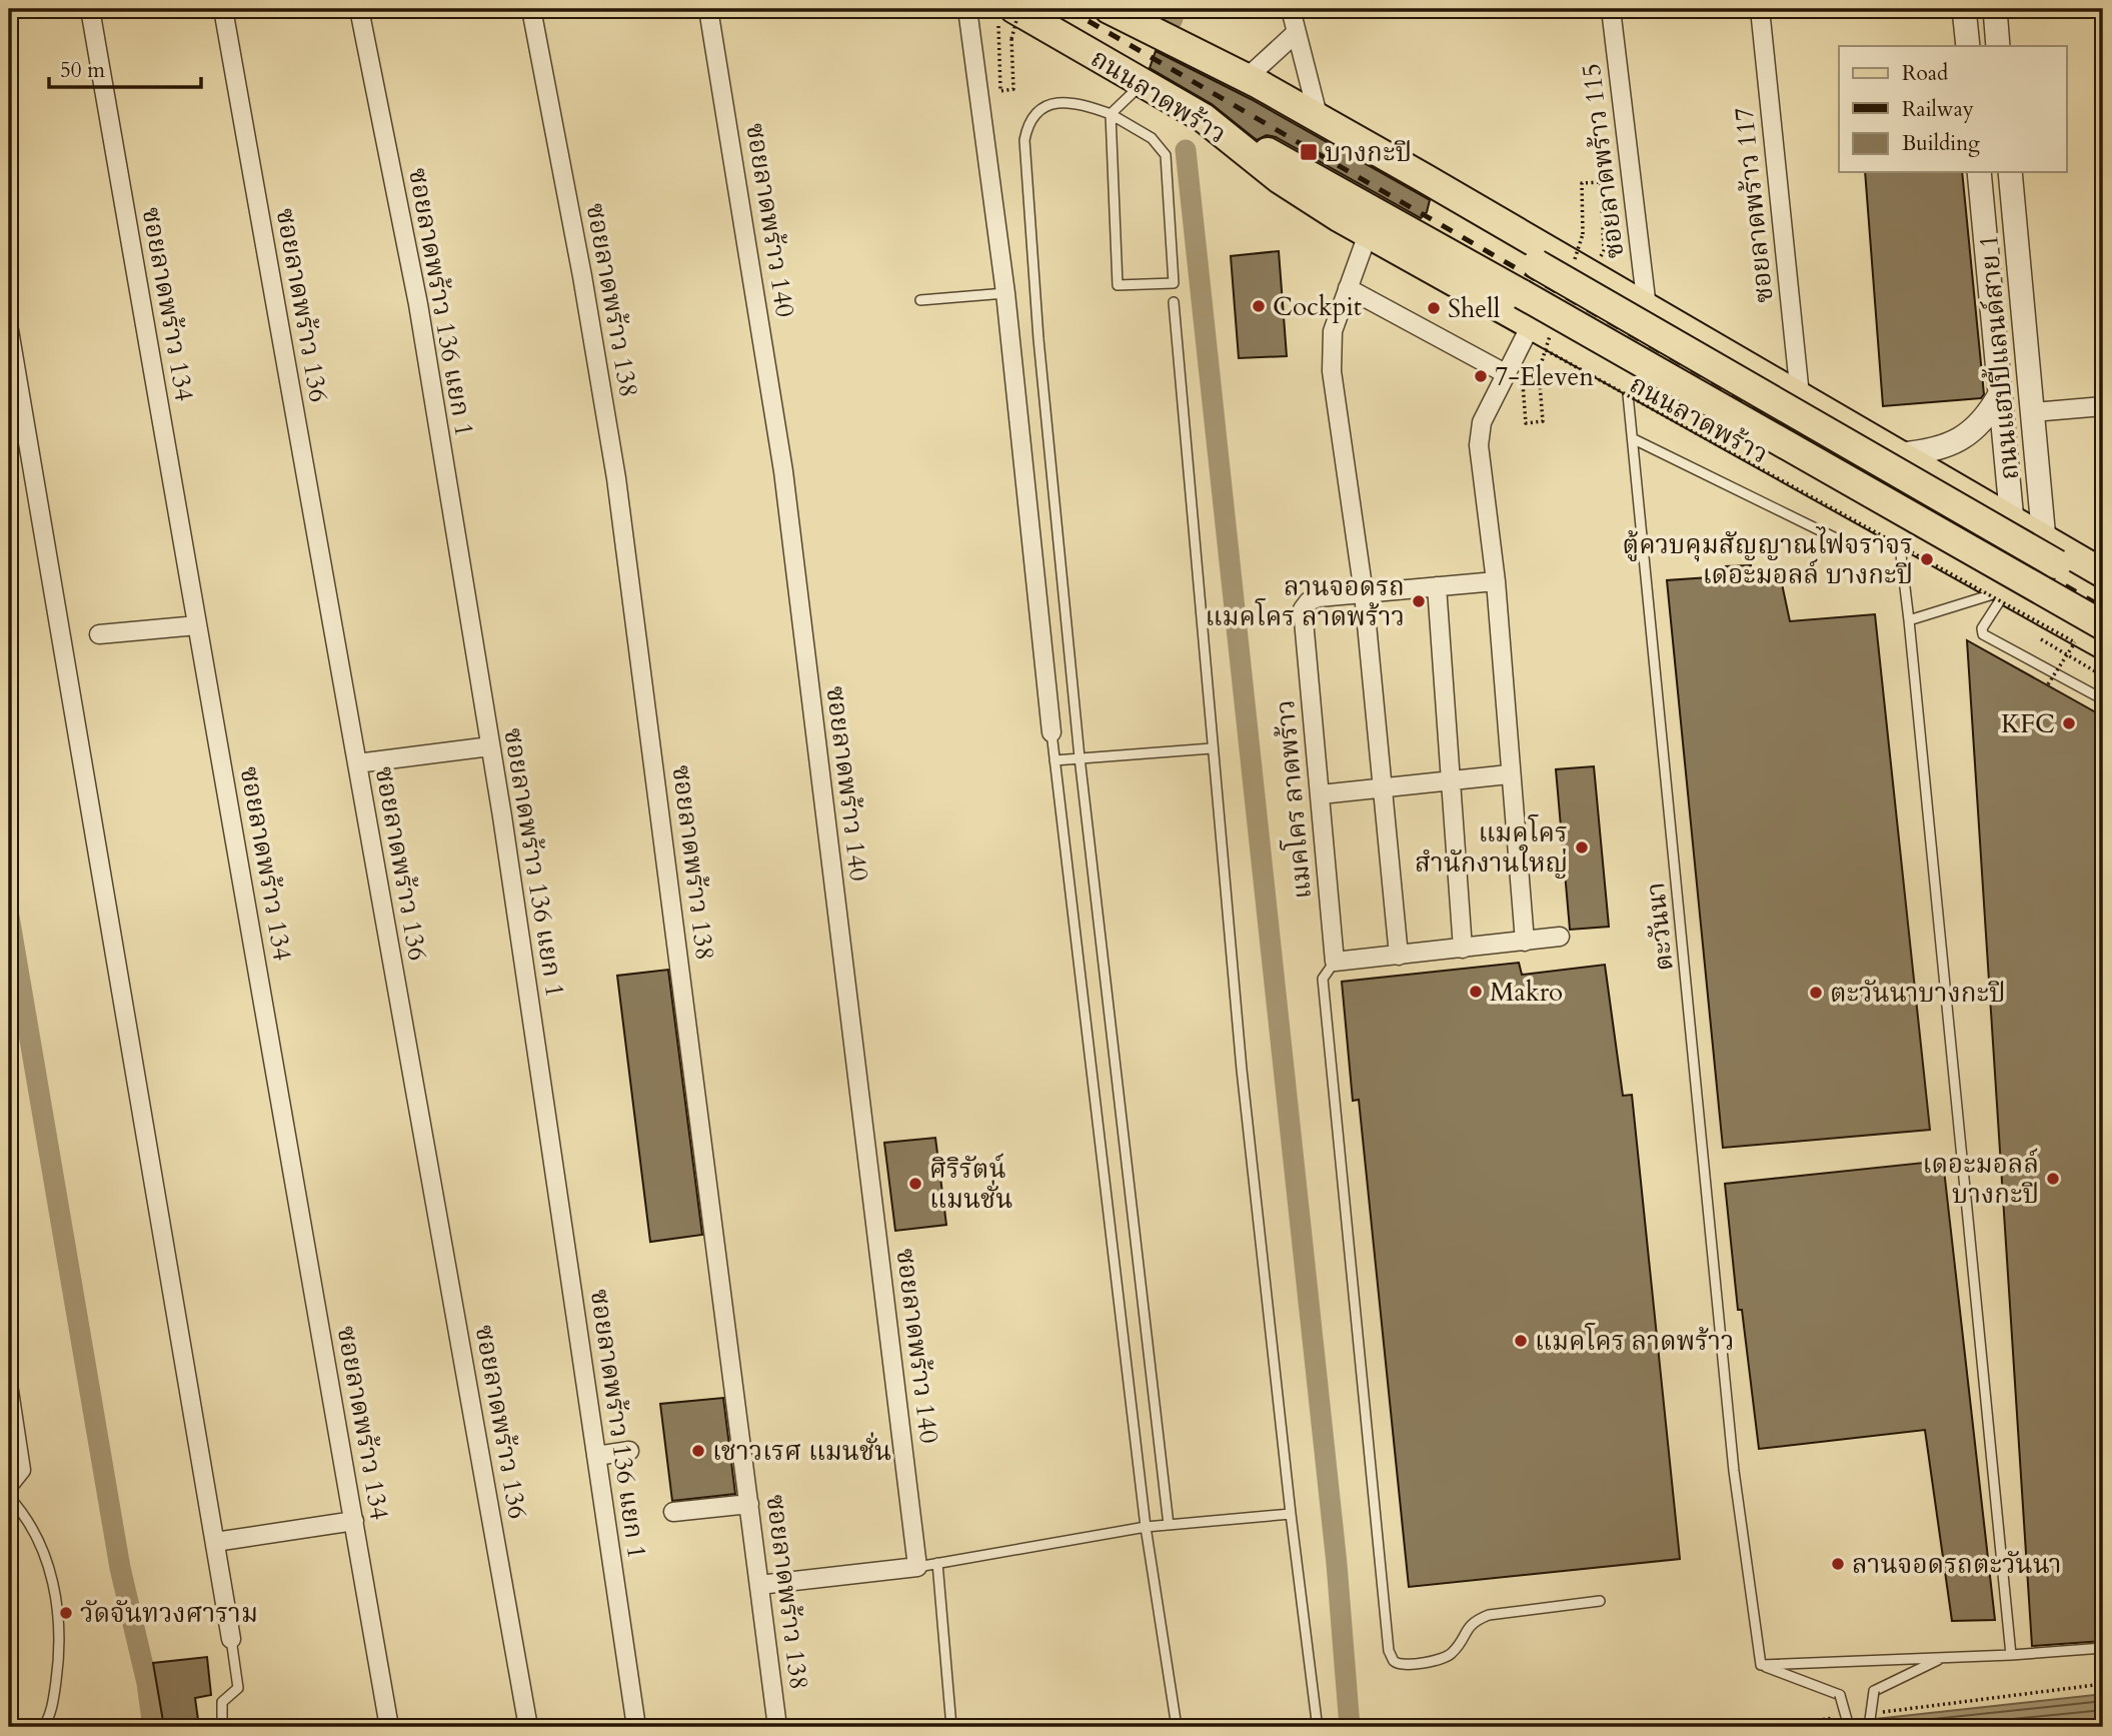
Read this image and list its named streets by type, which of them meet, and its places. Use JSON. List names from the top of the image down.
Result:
{
  "streets": {
    "main road": ["ถนนลาดพร้าว"],
    "street": [
      "ซอยลาดพร้าว 115",
      "ซอยลาดพร้าว 117",
      "ซอยลาดพร้าว 140",
      "ซอยลาดพร้าว 138",
      "ซอยลาดพร้าว 136 แยก 1",
      "ซอยลาดพร้าว 134",
      "ซอยลาดพร้าว 136",
      "ถนนแฮปปี้แลนด์สาย 1",
      "แมคโคร ลาดพร้าว"
    ],
    "lane": ["ตะวันนา"]
  },
  "crossings": [
    ["ถนนลาดพร้าว", "ซอยลาดพร้าว 115"],
    ["ถนนลาดพร้าว", "ซอยลาดพร้าว 117"],
    ["ถนนลาดพร้าว", "ถนนแฮปปี้แลนด์สาย 1"],
    ["ถนนลาดพร้าว", "ตะวันนา"]
  ],
  "places": {
    "transit": ["บางกะปิ"],
    "other": [
      "Cockpit",
      "Shell",
      "7-Eleven",
      "ตู้ควบคุมสัญญาณไฟจราจร เดอะมอลล์ บางกะปิ",
      "ลานจอดรถ แมคโคร ลาดพร้าว",
      "KFC",
      "แมคโคร สำนักงานใหญ่",
      "Makro",
      "ตะวันนาบางกะปิ",
      "เดอะมอลล์ บางกะปิ",
      "ศิริรัตน์ แมนชั่น",
      "แมคโคร ลาดพร้าว",
      "เชาวเรศ แมนชั่น",
      "ลานจอดรถตะวันนา",
      "วัดจันทวงศาราม"
    ]
  },
  "legend": ["Road", "Railway", "Building"],
  "scale_bar": "50 m"
}
